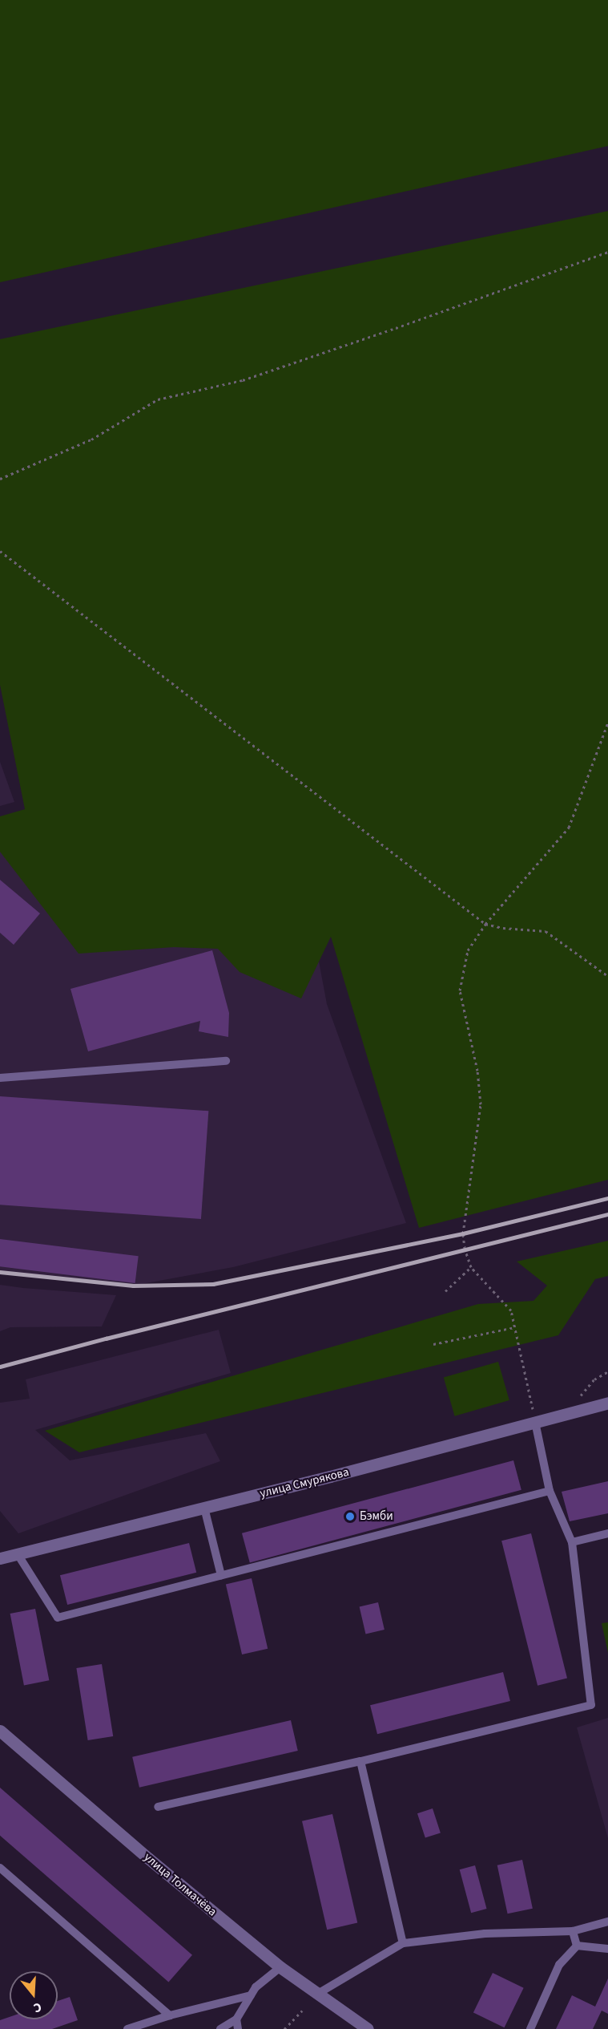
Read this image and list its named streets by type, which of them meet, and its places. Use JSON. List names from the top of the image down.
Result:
{
  "streets": {
    "street": ["улица Смурякова", "улица Толмачёва"]
  },
  "places": ["Бэмби"],
  "north": "bottom"
}
